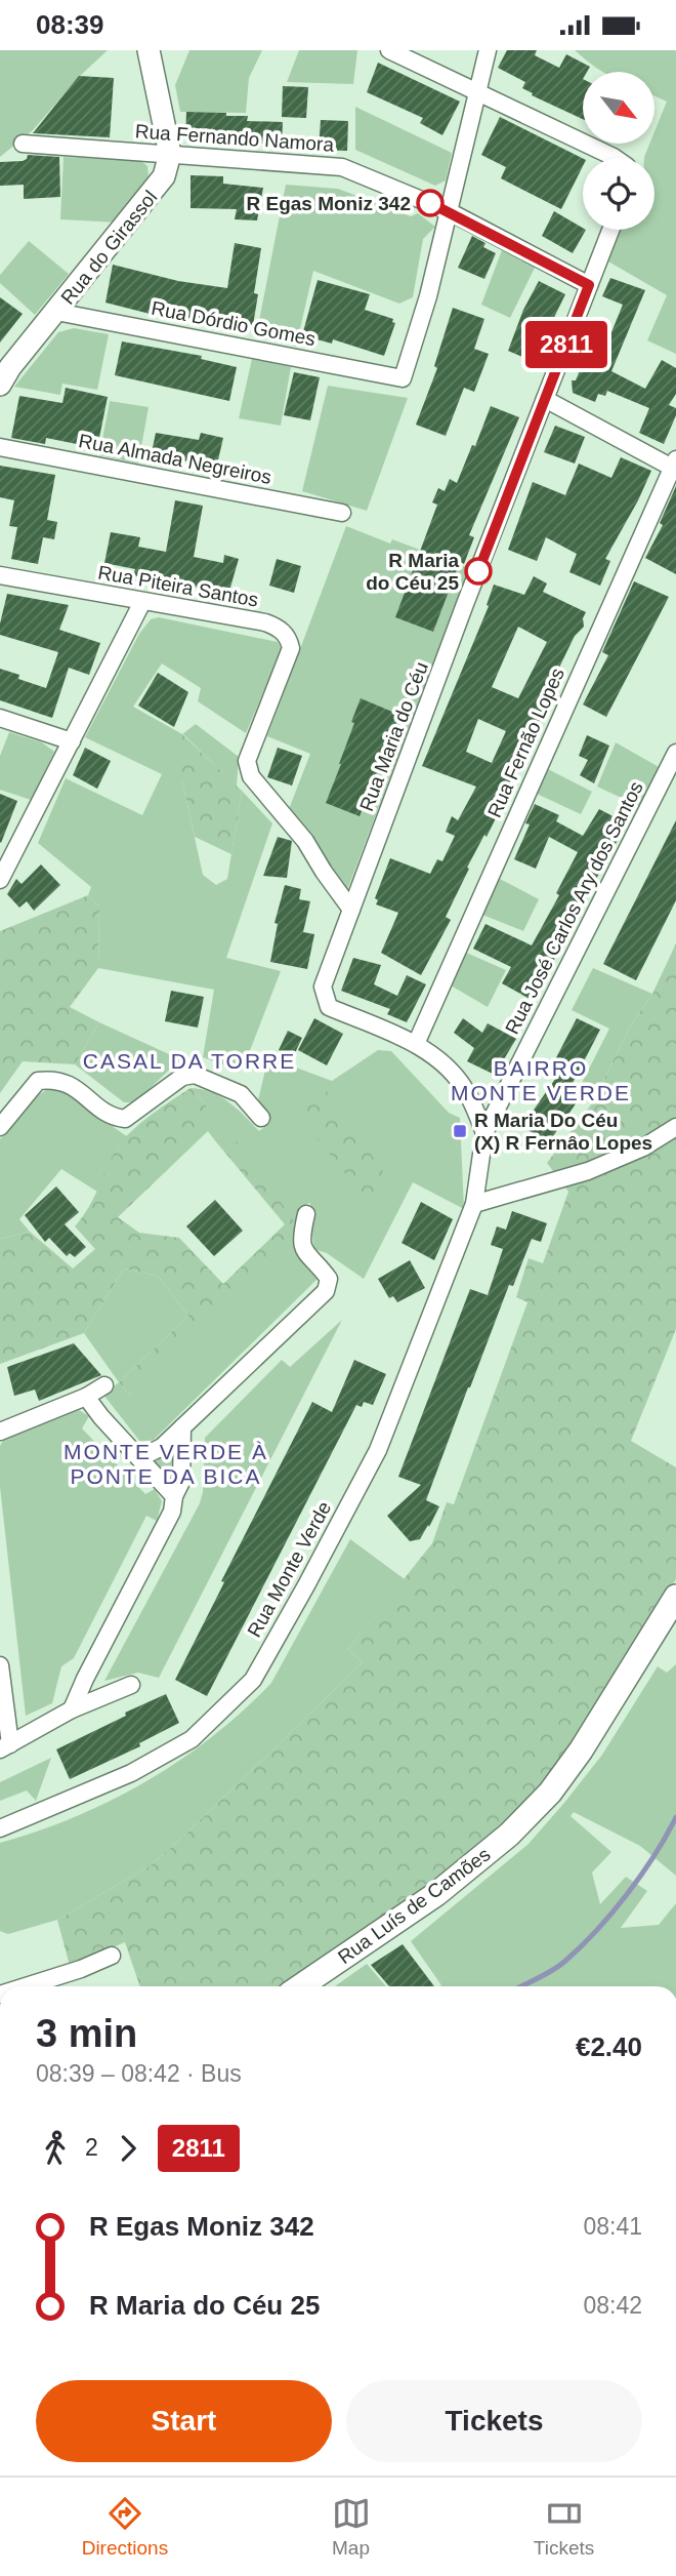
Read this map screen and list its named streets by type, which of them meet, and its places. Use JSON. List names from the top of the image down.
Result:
{
  "streets": {
    "main road": ["Rua Luís de Camões"],
    "street": [
      "Rua Fernando Namora",
      "Rua do Girassol",
      "Rua Dórdio Gomes",
      "Rua Almada Negreiros",
      "Rua Piteira Santos",
      "Rua Maria do Céu",
      "Rua Fernão Lopes",
      "Rua José Carlos Ary dos Santos",
      "Rua Monte Verde"
    ]
  },
  "crossings": [
    ["Rua Fernando Namora", "Rua do Girassol"],
    ["Rua Fernando Namora", "Rua Dórdio Gomes"],
    ["Rua Fernando Namora", "Rua Maria do Céu"],
    ["Rua do Girassol", "Rua Dórdio Gomes"],
    ["Rua Piteira Santos", "Rua Maria do Céu"],
    ["Rua Maria do Céu", "Rua Fernão Lopes"],
    ["Rua Maria do Céu", "Rua José Carlos Ary dos Santos"],
    ["Rua José Carlos Ary dos Santos", "Rua Monte Verde"]
  ],
  "districts": ["CASAL DA TORRE", "BAIRRO MONTE VERDE", "MONTE VERDE À PONTE DA BICA"],
  "places": {
    "other": ["R Egas Moniz 342", "R Maria do Céu 25"],
    "transit": ["R Maria Do Céu (X) R Fernâo Lopes"]
  },
  "lines": ["bus line 2811"],
  "north": "bottom right",
  "page": {
    "status": "08:39",
    "on_map": "2811",
    "heading": ["3 min", "08:39 – 08:42 · Bus", "€2.40"],
    "legs": ["2", "2811"],
    "list": [
      {
        "name": "R Egas Moniz 342",
        "value": "08:41"
      },
      {
        "name": "R Maria do Céu 25",
        "value": "08:42"
      }
    ],
    "buttons": ["Start", "Tickets"],
    "tabs": ["Directions", "Map", "Tickets"]
  }
}
